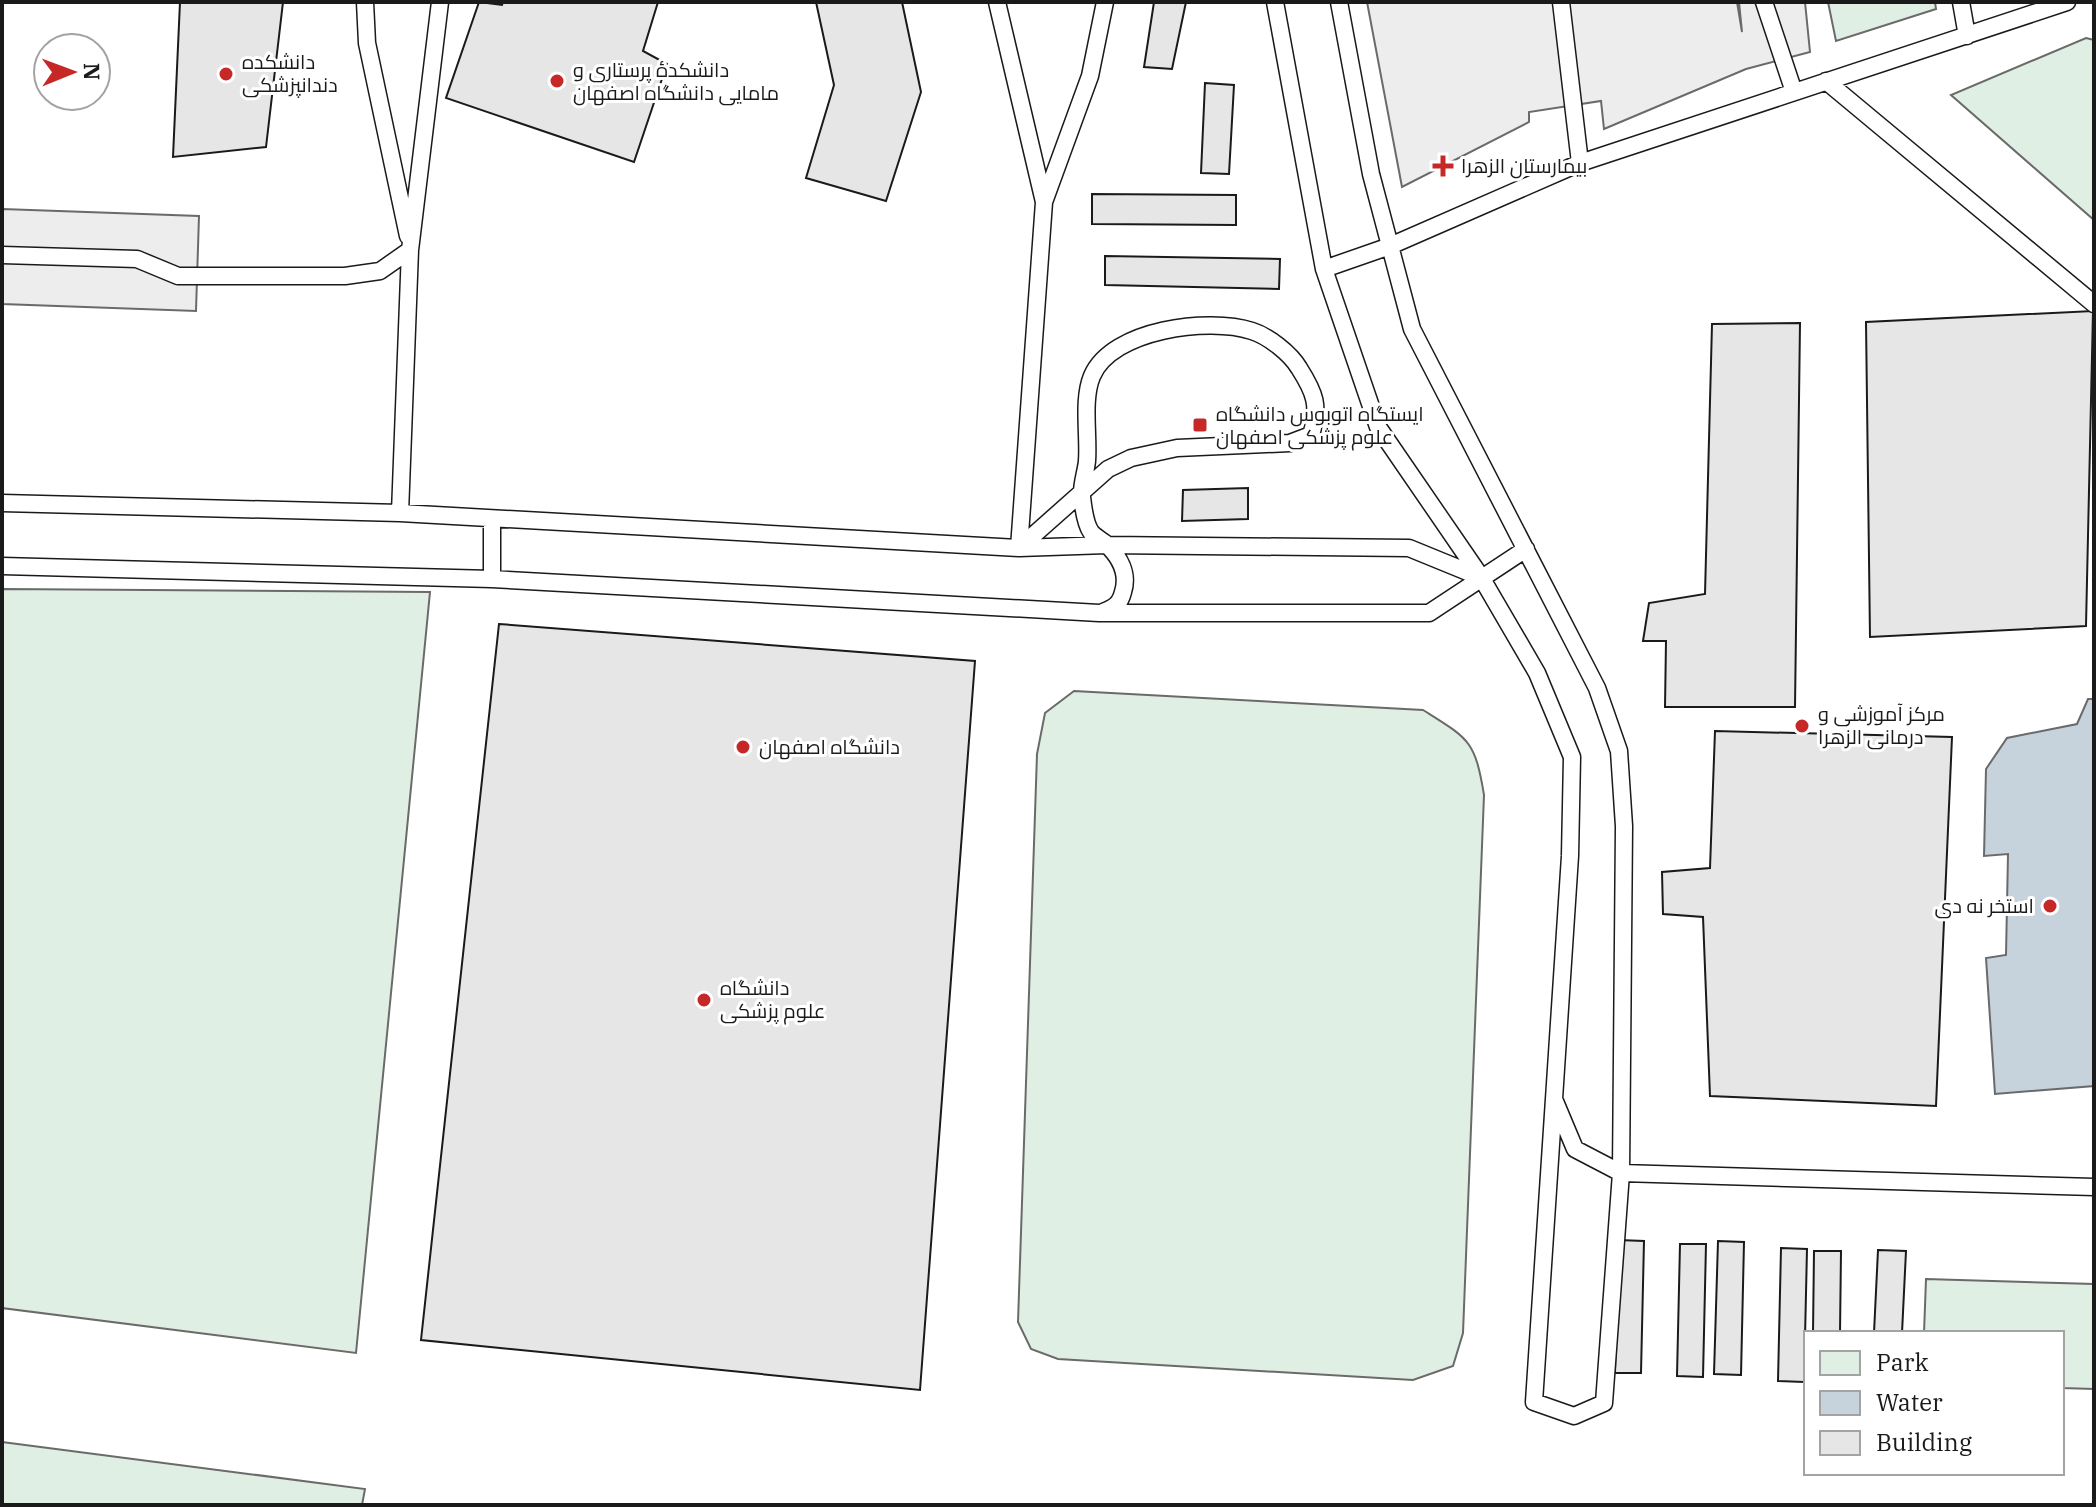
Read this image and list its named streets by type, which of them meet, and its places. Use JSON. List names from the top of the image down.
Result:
{
  "places": {
    "other": [
      "دانشکده دندانپزشکی",
      "دانشکدهٔ پرستاری و مامایی دانشگاه اصفهان",
      "مرکز آموزشی و درمانی الزهرا",
      "دانشگاه اصفهان",
      "استخر نه دی",
      "دانشگاه علوم پزشکی"
    ],
    "health": ["بیمارستان الزهرا"],
    "transit": ["ایستگاه اتوبوس دانشگاه علوم پزشکی اصفهان"]
  },
  "legend": ["Park", "Water", "Building"],
  "north": "right"
}
